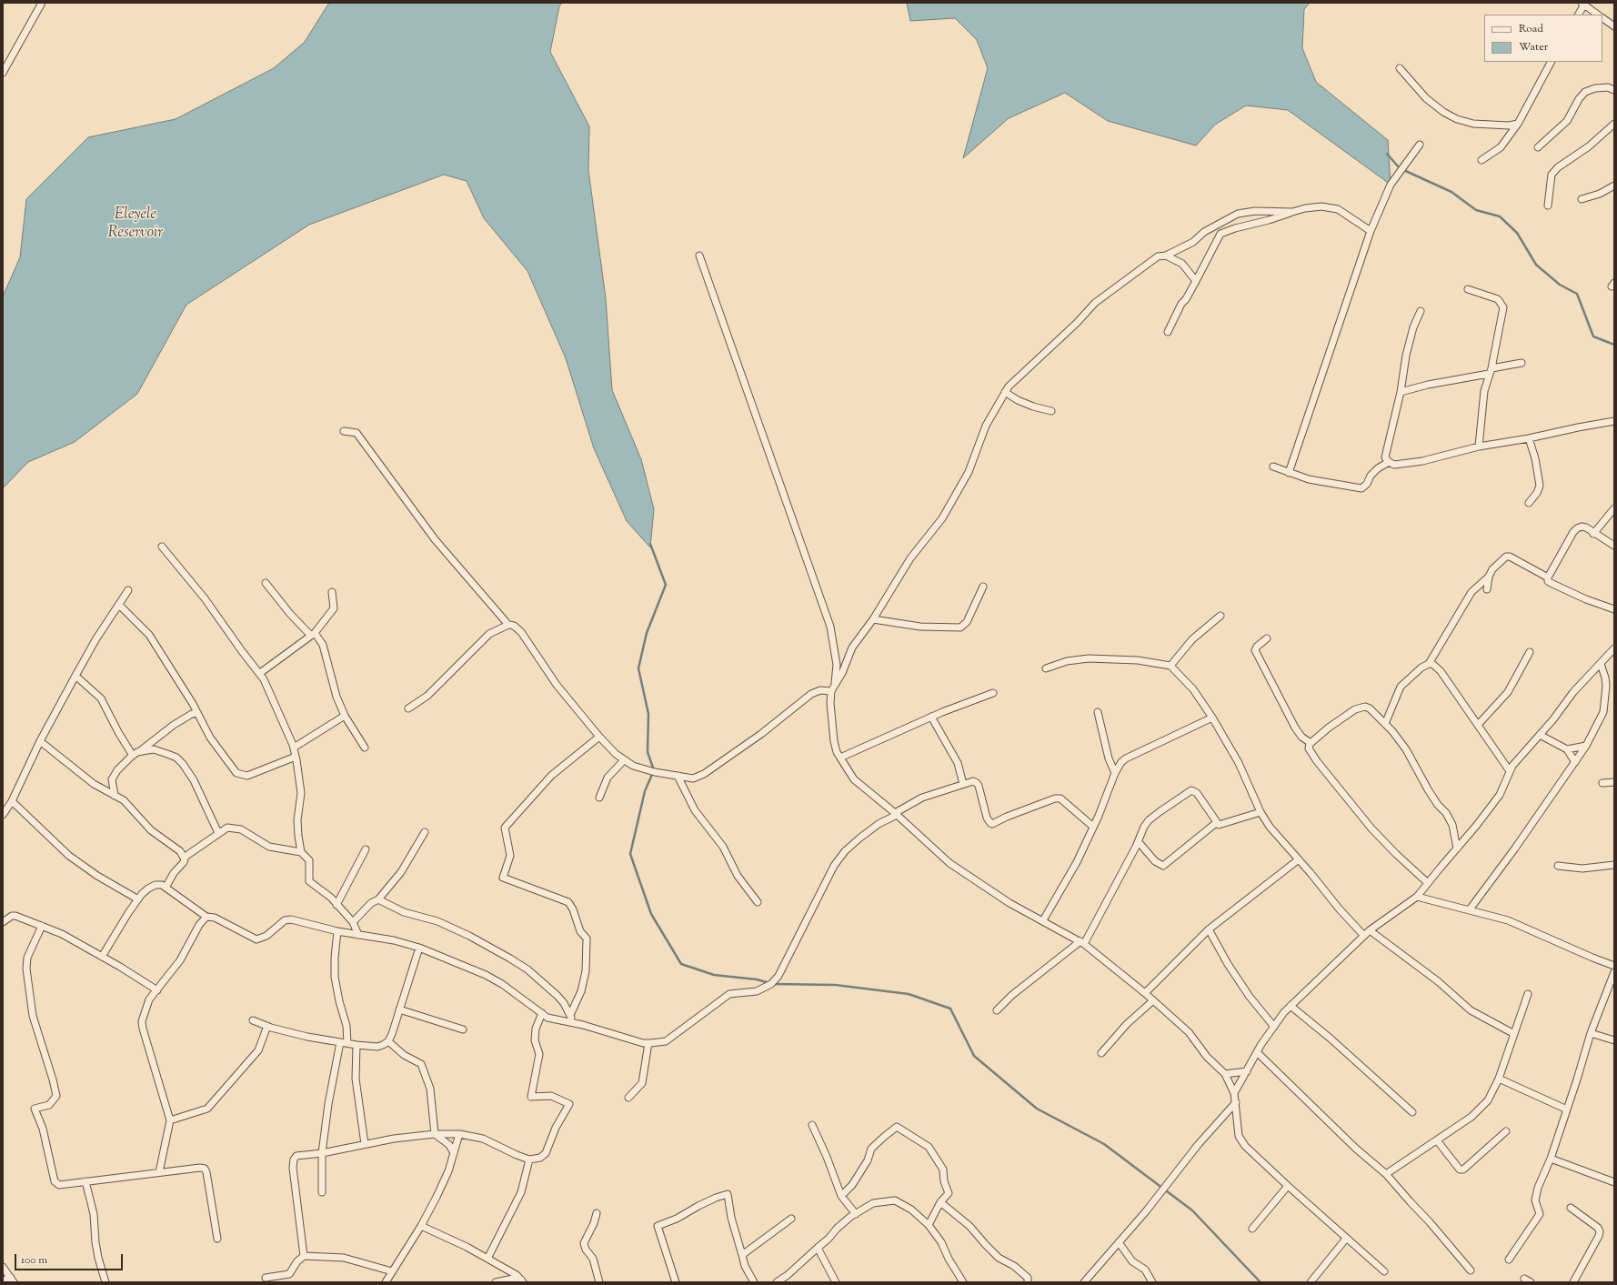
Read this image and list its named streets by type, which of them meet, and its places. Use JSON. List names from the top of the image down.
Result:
{
  "water": ["Eleyele Reservoir"],
  "legend": ["Road", "Water"],
  "scale_bar": "100 m"
}
